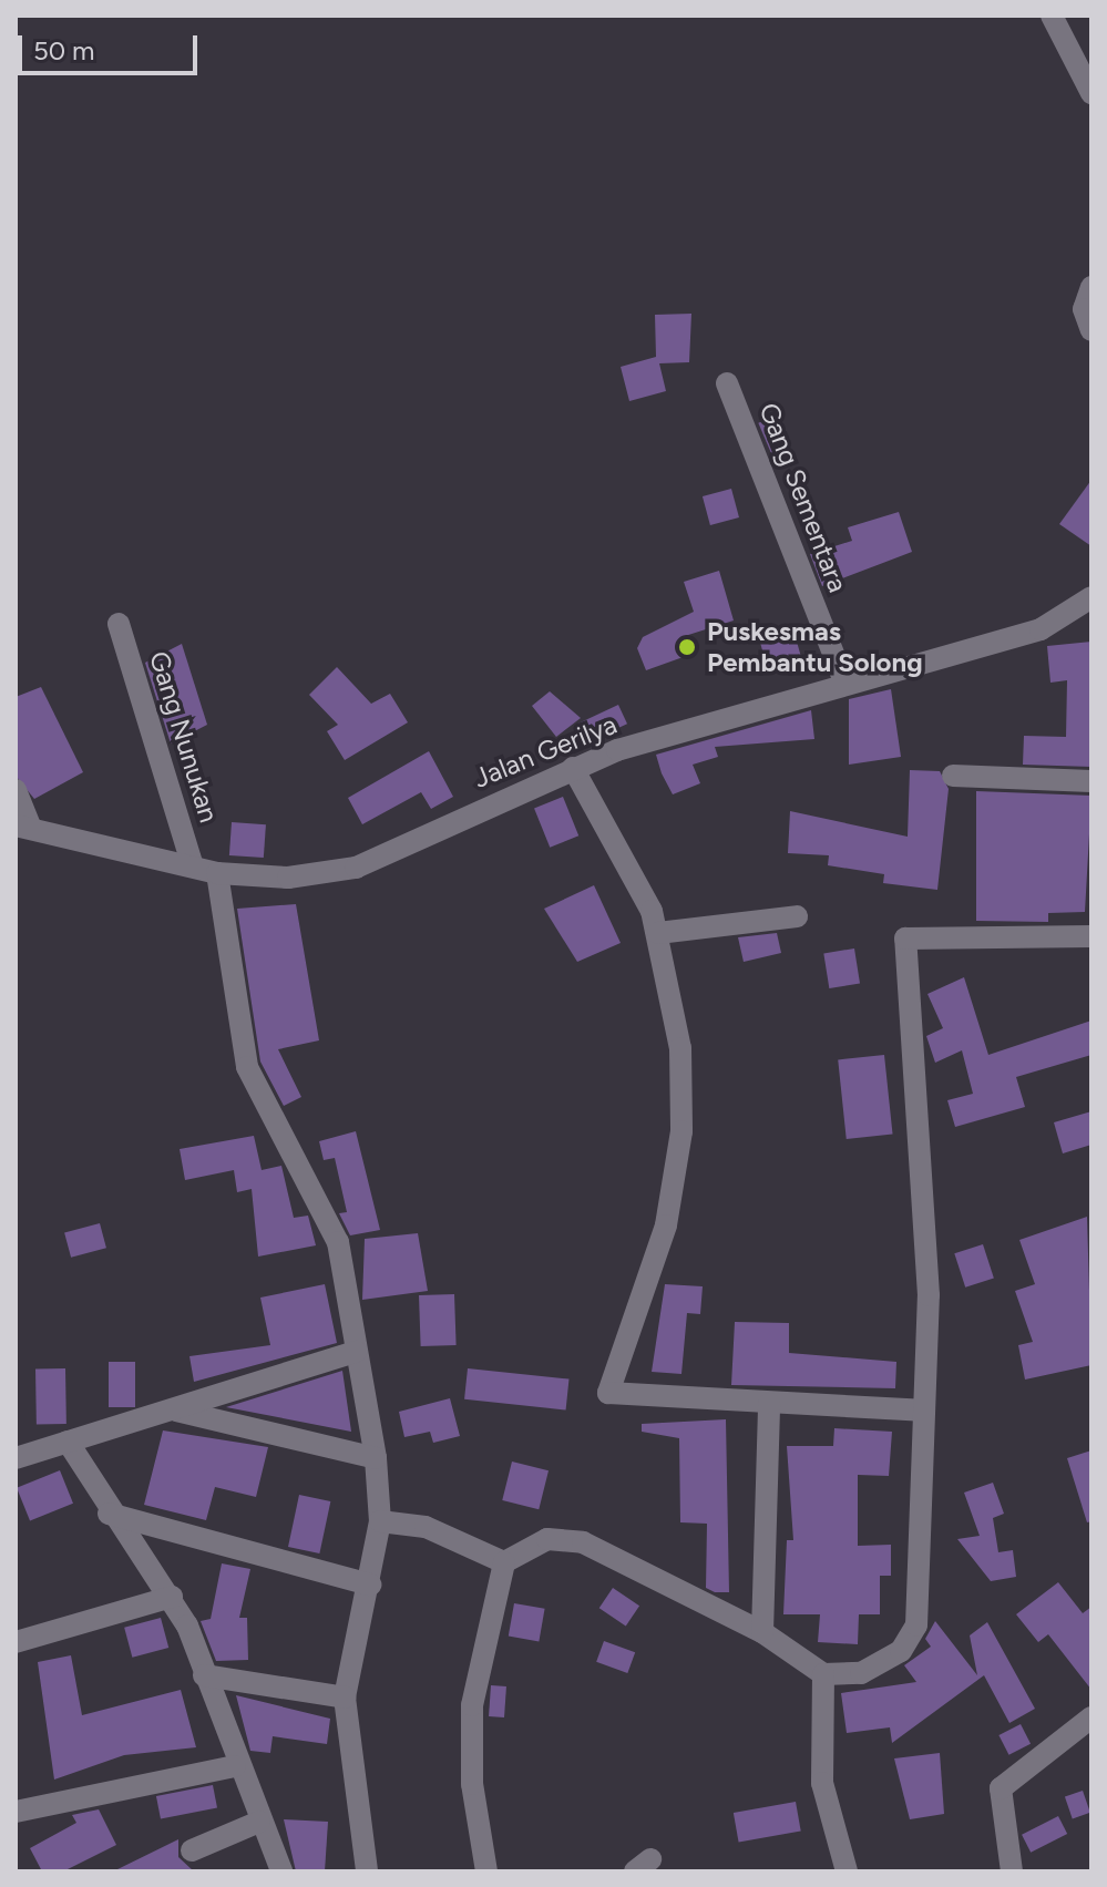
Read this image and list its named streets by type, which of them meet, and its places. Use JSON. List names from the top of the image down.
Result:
{
  "streets": {
    "street": ["Gang Sementara", "Gang Nunukan", "Jalan Gerilya"]
  },
  "crossings": [
    ["Gang Sementara", "Jalan Gerilya"],
    ["Gang Nunukan", "Jalan Gerilya"]
  ],
  "places": ["Puskesmas Pembantu Solong"],
  "scale_bar": "50 m"
}
